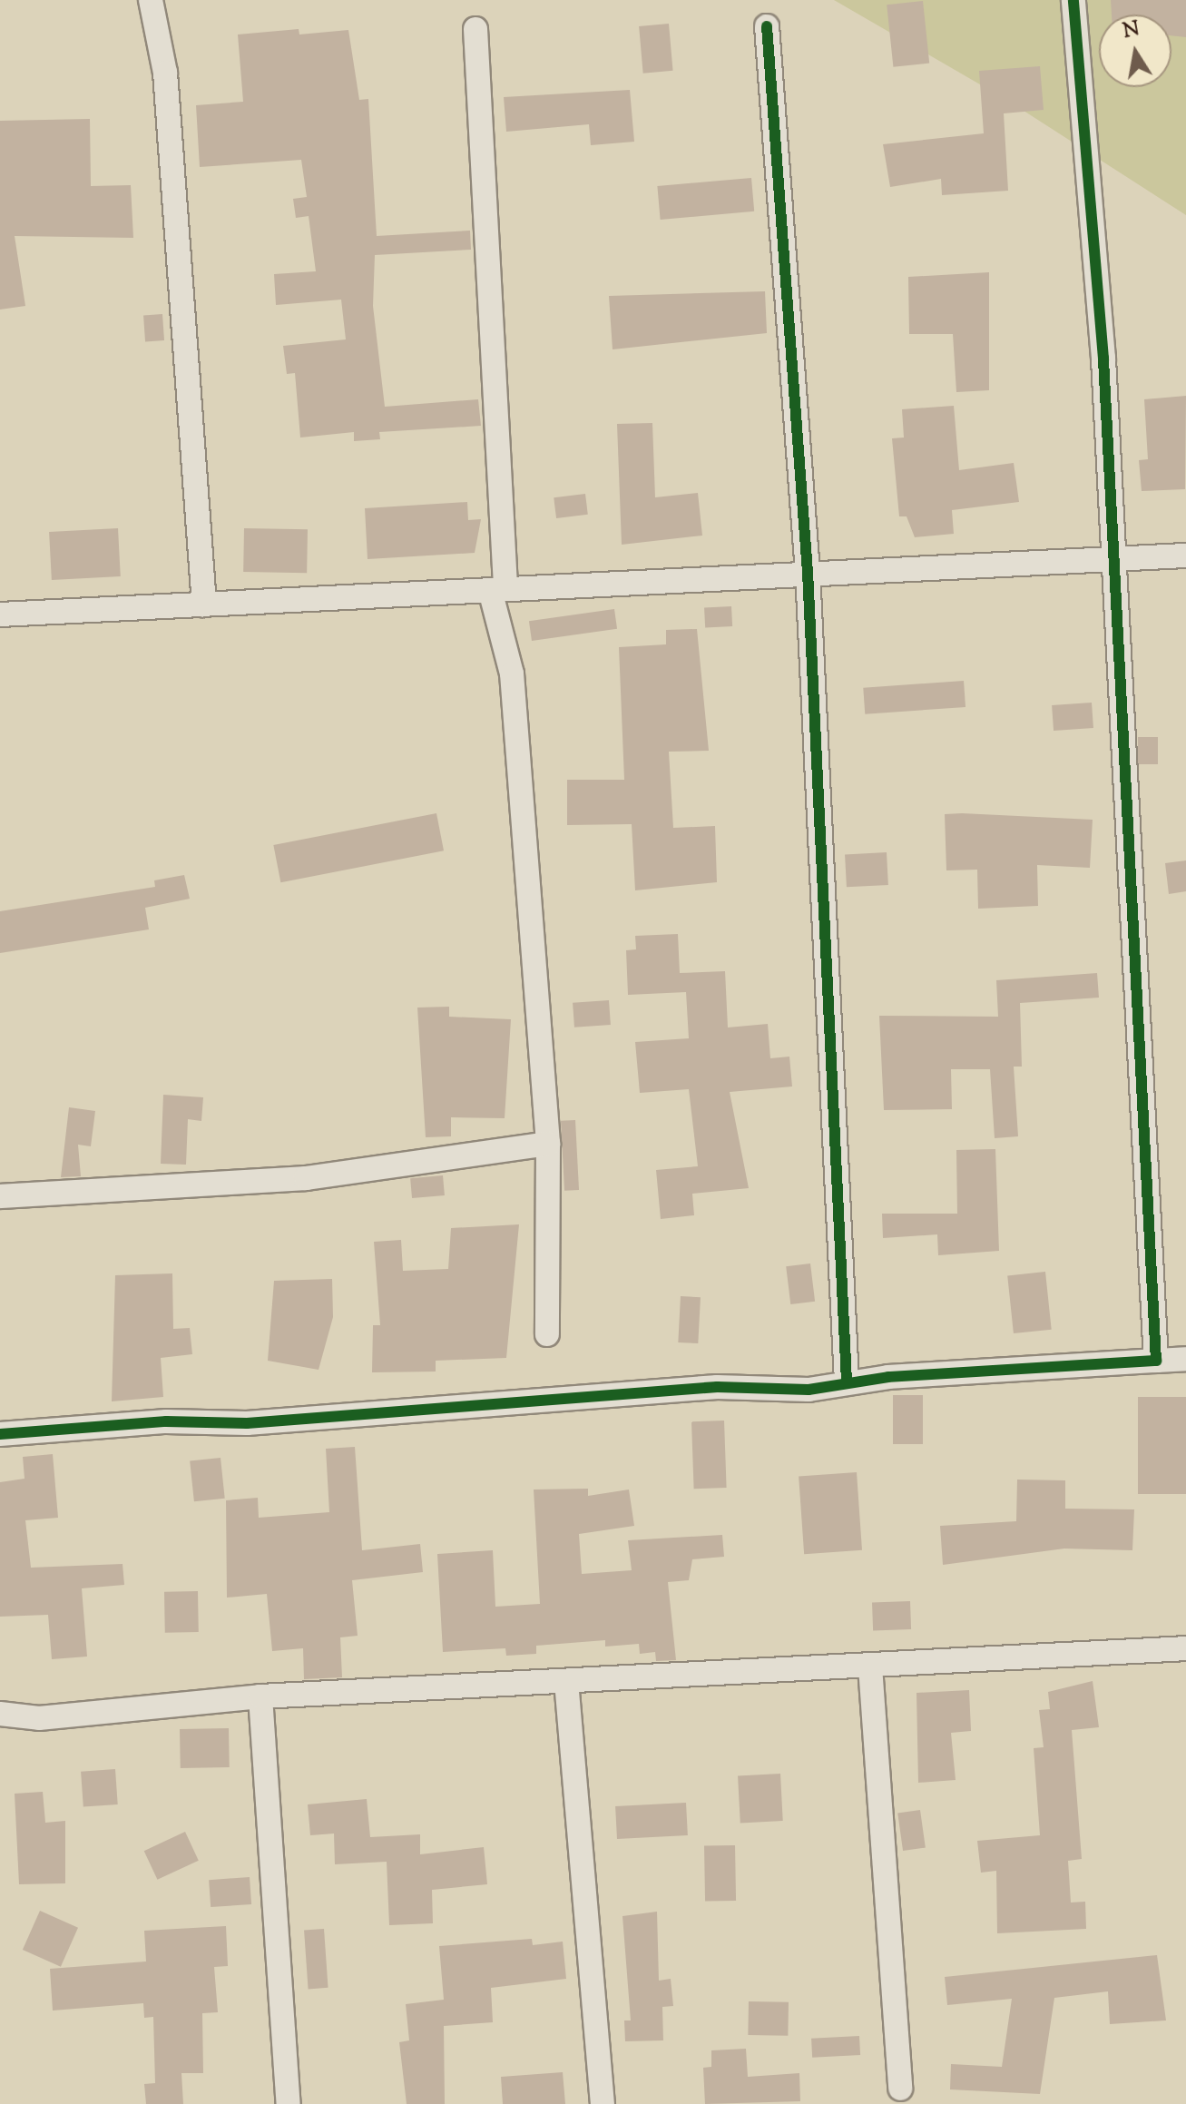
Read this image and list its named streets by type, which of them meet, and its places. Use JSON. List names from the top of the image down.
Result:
{
  "north": "top"
}
